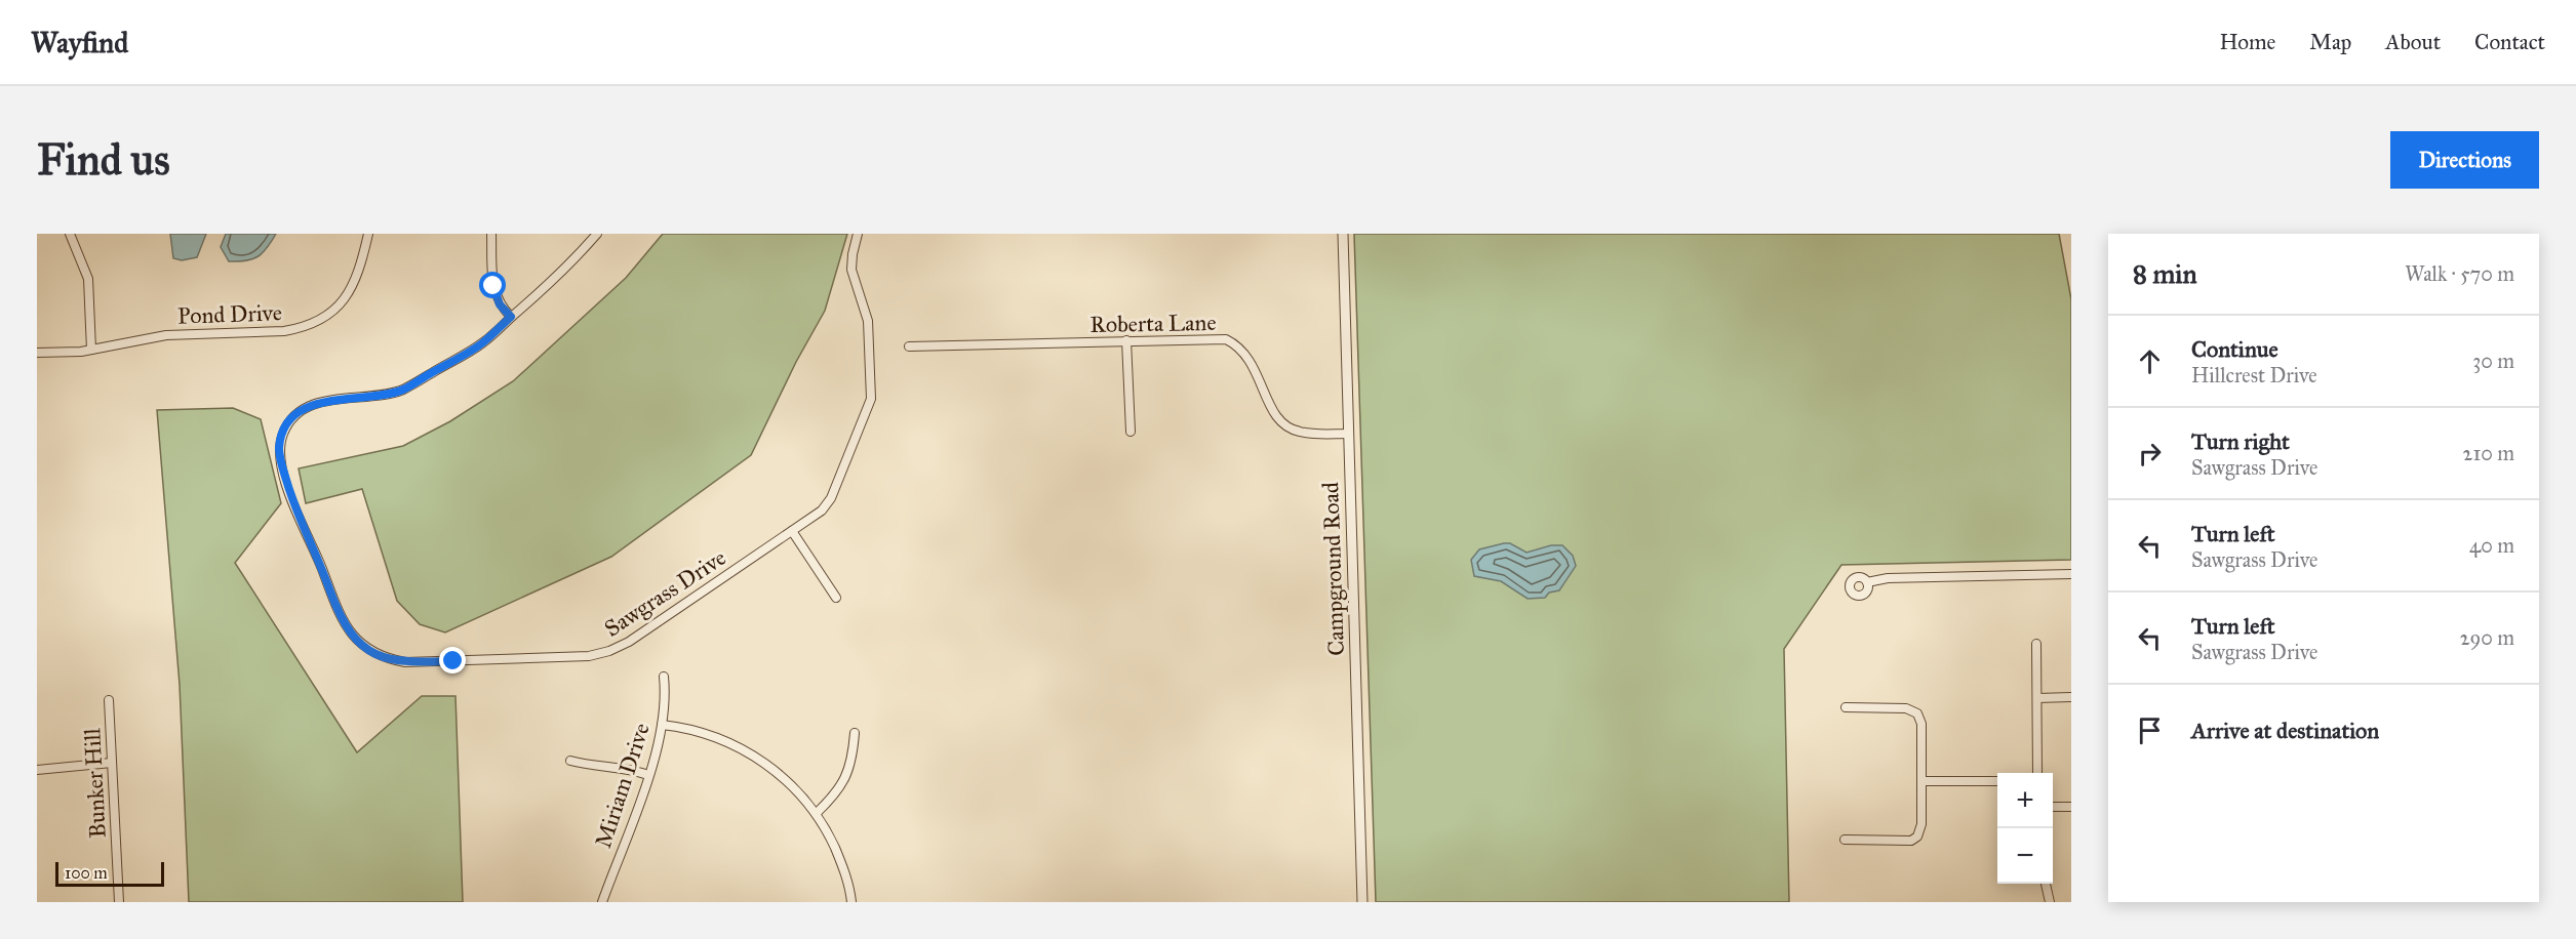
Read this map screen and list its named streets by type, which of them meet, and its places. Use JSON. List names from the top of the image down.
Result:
{
  "streets": {
    "street": [
      "Pond Drive",
      "Roberta Lane",
      "Campground Road",
      "Sawgrass Drive",
      "Bunker Hill",
      "Miriam Drive"
    ]
  },
  "crossings": [
    ["Roberta Lane", "Campground Road"]
  ],
  "scale_bar": "100 m",
  "page": {
    "header": "Wayfind",
    "nav": [
      "Home",
      "Map",
      "About",
      "Contact"
    ],
    "buttons": "Directions",
    "title": "Find us",
    "heading": ["8 min", "Walk · 570 m"],
    "list": [
      ["Continue", "Hillcrest Drive", "30 m"],
      ["Turn right", "Sawgrass Drive", "210 m"],
      ["Turn left", "Sawgrass Drive", "40 m"],
      ["Turn left", "Sawgrass Drive", "290 m"],
      "Arrive at destination"
    ],
    "map_buttons": ["+", "−"],
    "scale": "100 m"
  }
}
